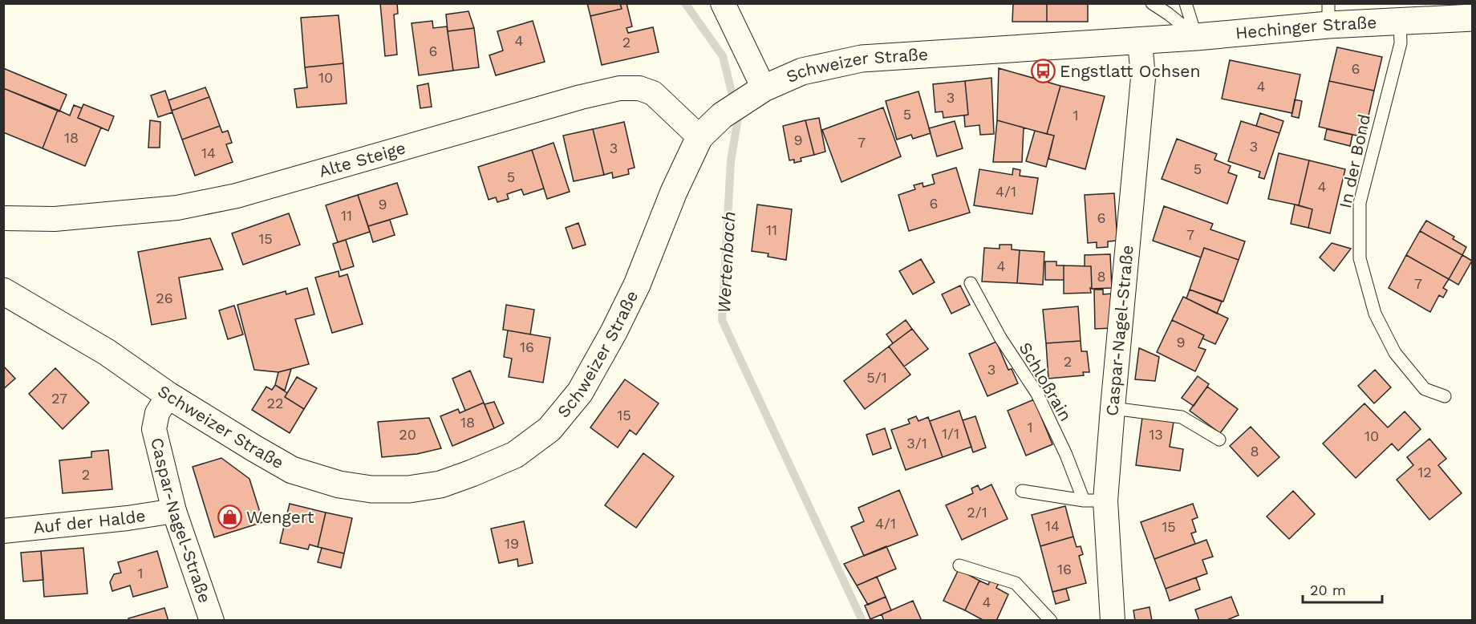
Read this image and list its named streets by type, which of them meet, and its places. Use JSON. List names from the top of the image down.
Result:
{
  "streets": {
    "street": [
      "Hechinger Straße",
      "Schweizer Straße",
      "Alte Steige",
      "Caspar-Nagel-Straße",
      "Auf der Halde"
    ],
    "lane": ["In der Bond", "Schloßrain"]
  },
  "crossings": [
    ["Hechinger Straße", "Schweizer Straße"],
    ["Hechinger Straße", "In der Bond"],
    ["Hechinger Straße", "Caspar-Nagel-Straße"],
    ["Schweizer Straße", "Alte Steige"],
    ["Schweizer Straße", "Caspar-Nagel-Straße"],
    ["Caspar-Nagel-Straße", "Schloßrain"],
    ["Caspar-Nagel-Straße", "Auf der Halde"]
  ],
  "water": ["Wertenbach"],
  "places": {
    "bus stop": ["Engstlatt Ochsen"],
    "shop": ["Wengert"]
  },
  "house_numbers": [
    "4",
    "2",
    "6",
    "6",
    "10",
    "4",
    "3",
    "5",
    "1",
    "18",
    "9",
    "7",
    "3",
    "3",
    "14",
    "5",
    "5",
    "4",
    "4/1",
    "6",
    "9",
    "11",
    "6",
    "11",
    "7",
    "15",
    "4",
    "8",
    "7",
    "26",
    "9",
    "16",
    "2",
    "3",
    "5/1",
    "27",
    "22",
    "15",
    "18",
    "1",
    "1/1",
    "20",
    "13",
    "10",
    "3/1",
    "8",
    "12",
    "2",
    "2/1",
    "4/1",
    "14",
    "15",
    "19",
    "16",
    "1",
    "4"
  ],
  "scale_bar": "20 m"
}
